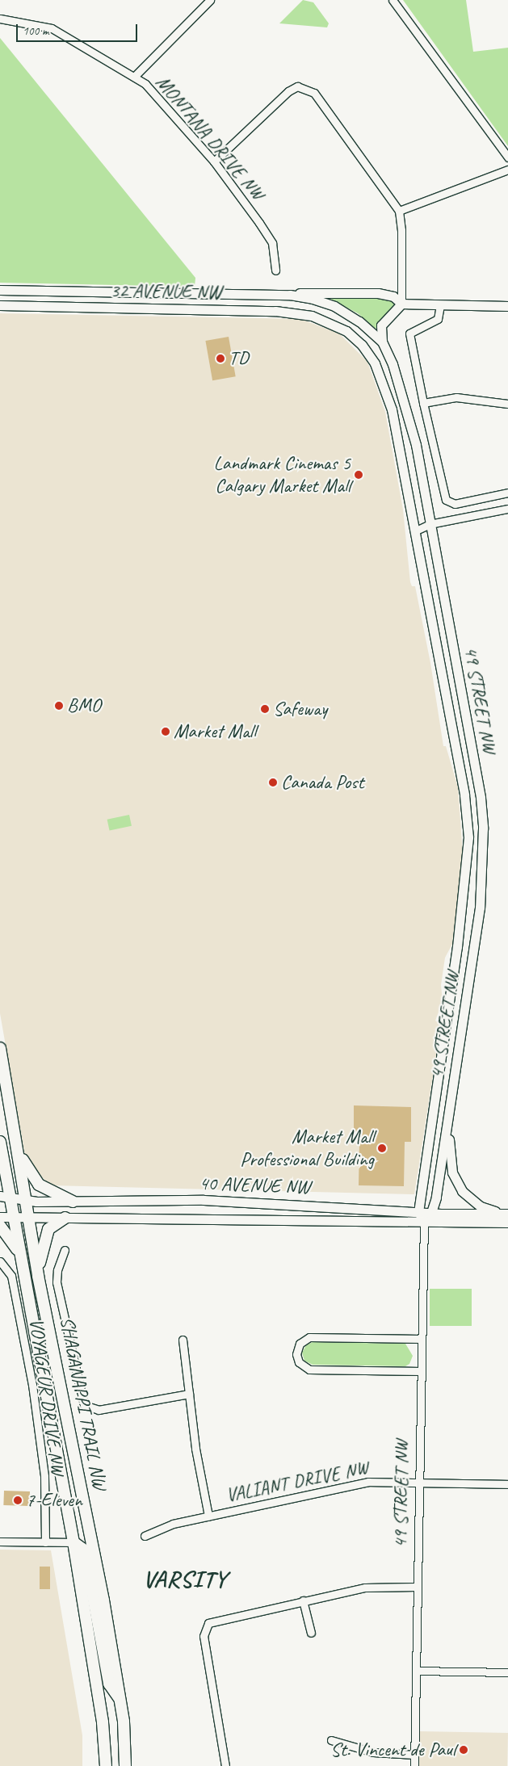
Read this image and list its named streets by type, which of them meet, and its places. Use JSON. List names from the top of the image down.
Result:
{
  "streets": {
    "main road": ["SHAGANAPPI TRAIL NW"],
    "street": [
      "MONTANA DRIVE NW",
      "32 AVENUE NW",
      "49 STREET NW",
      "40 AVENUE NW",
      "VOYAGEUR DRIVE NW",
      "VALIANT DRIVE NW"
    ]
  },
  "crossings": [
    ["32 AVENUE NW", "49 STREET NW"],
    ["49 STREET NW", "40 AVENUE NW"],
    ["49 STREET NW", "VALIANT DRIVE NW"],
    ["40 AVENUE NW", "SHAGANAPPI TRAIL NW"]
  ],
  "districts": ["VARSITY"],
  "places": [
    "TD",
    "Landmark Cinemas 5 Calgary Market Mall",
    "BMO",
    "Safeway",
    "Market Mall",
    "Canada Post",
    "Market Mall Professional Building",
    "7-Eleven",
    "St. Vincent de Paul"
  ],
  "scale_bar": "100 m"
}
